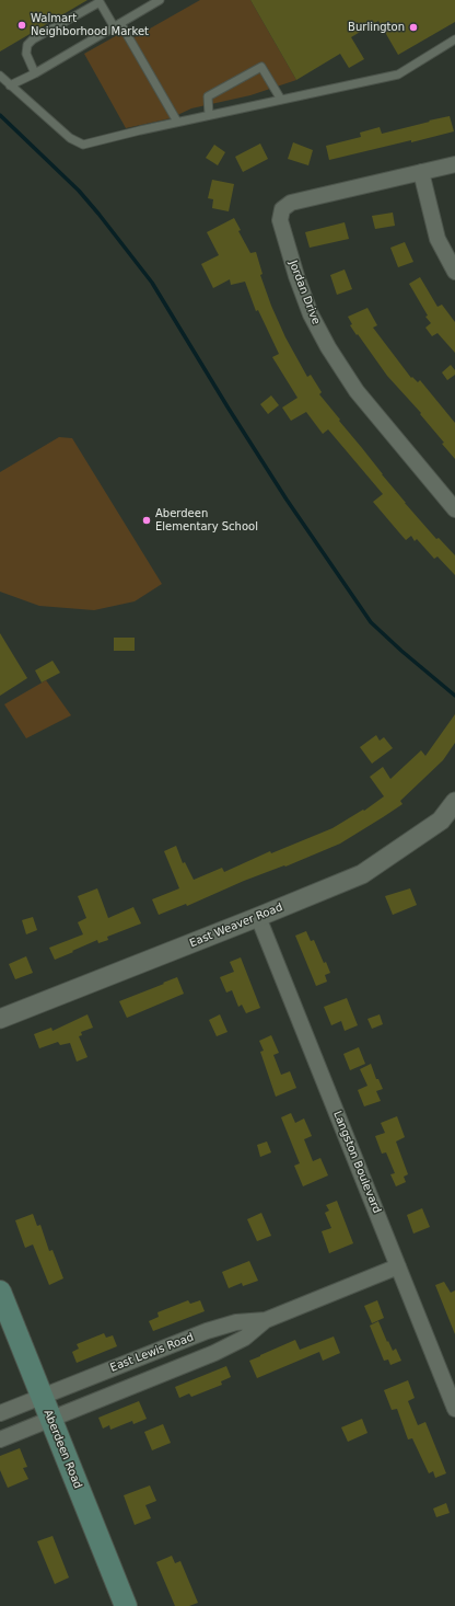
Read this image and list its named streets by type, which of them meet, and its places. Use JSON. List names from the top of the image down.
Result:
{
  "streets": {
    "main road": ["Aberdeen Road"],
    "street": [
      "Jordan Drive",
      "East Weaver Road",
      "Langston Boulevard",
      "East Lewis Road"
    ]
  },
  "crossings": [
    ["East Weaver Road", "Langston Boulevard"],
    ["Langston Boulevard", "East Lewis Road"],
    ["East Lewis Road", "Aberdeen Road"]
  ],
  "places": ["Walmart Neighborhood Market", "Burlington", "Aberdeen Elementary School"]
}
